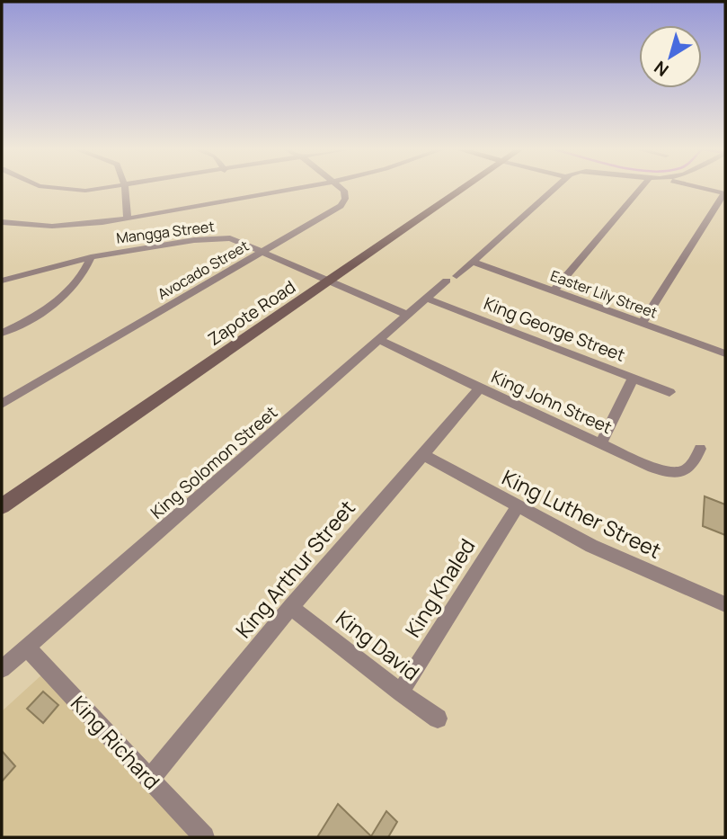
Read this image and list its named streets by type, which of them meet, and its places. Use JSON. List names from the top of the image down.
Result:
{
  "streets": {
    "main road": ["Zapote Road"],
    "street": [
      "Mangga Street",
      "Avocado Street",
      "Easter Lily Street",
      "King George Street",
      "King John Street",
      "King Solomon Street",
      "King Luther Street",
      "King Arthur Street",
      "King Khaled",
      "King David",
      "King Richard"
    ]
  },
  "crossings": [
    ["Mangga Street", "Avocado Street"],
    ["Mangga Street", "Zapote Road"],
    ["Mangga Street", "King Solomon Street"],
    ["Easter Lily Street", "King Solomon Street"],
    ["King George Street", "King Solomon Street"],
    ["King John Street", "King Solomon Street"],
    ["King John Street", "King Arthur Street"],
    ["King Solomon Street", "King Richard"],
    ["King Luther Street", "King Arthur Street"],
    ["King Luther Street", "King Khaled"],
    ["King Arthur Street", "King David"],
    ["King Arthur Street", "King Richard"],
    ["King Khaled", "King David"]
  ],
  "north": "bottom left"
}
